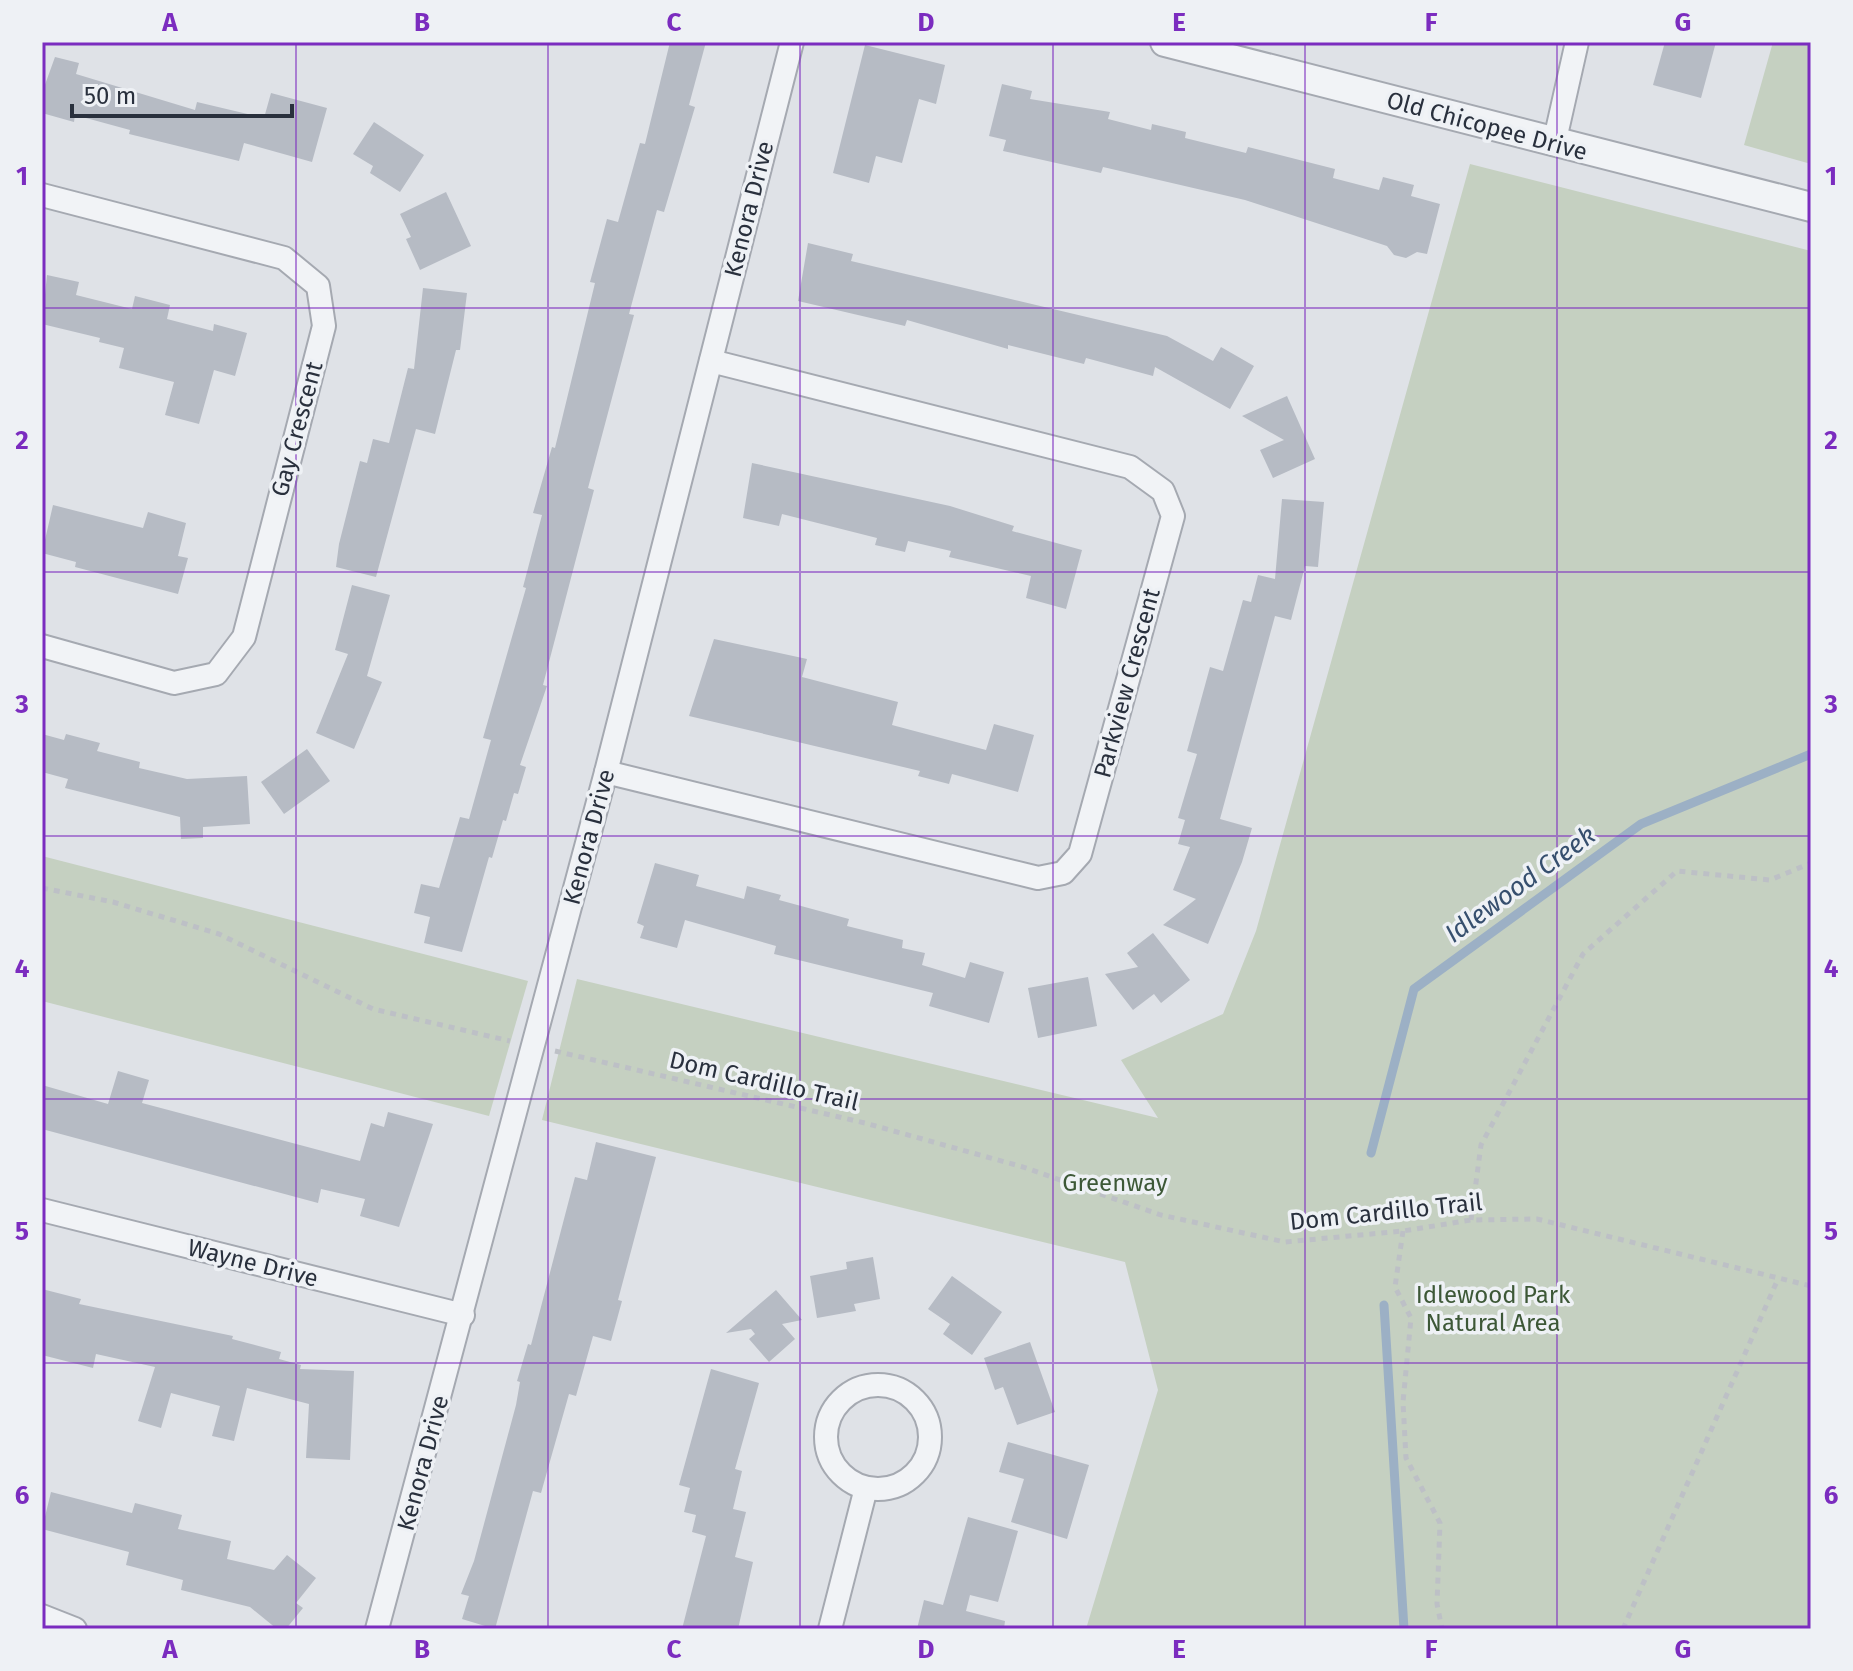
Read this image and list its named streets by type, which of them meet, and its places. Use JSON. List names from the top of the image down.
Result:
{
  "streets": {
    "street": [
      "Old Chicopee Drive",
      "Kenora Drive",
      "Gay Crescent",
      "Parkview Crescent",
      "Wayne Drive"
    ],
    "path": ["Dom Cardillo Trail"]
  },
  "crossings": [
    ["Kenora Drive", "Parkview Crescent"],
    ["Kenora Drive", "Wayne Drive"]
  ],
  "water": ["Idlewood Creek"],
  "parks": ["Greenway", "Idlewood Park Natural Area"],
  "scale_bar": "50 m",
  "grid": {
    "columns": [
      "A",
      "B",
      "C",
      "D",
      "E",
      "F",
      "G"
    ],
    "rows": [
      "1",
      "2",
      "3",
      "4",
      "5",
      "6"
    ]
  }
}
